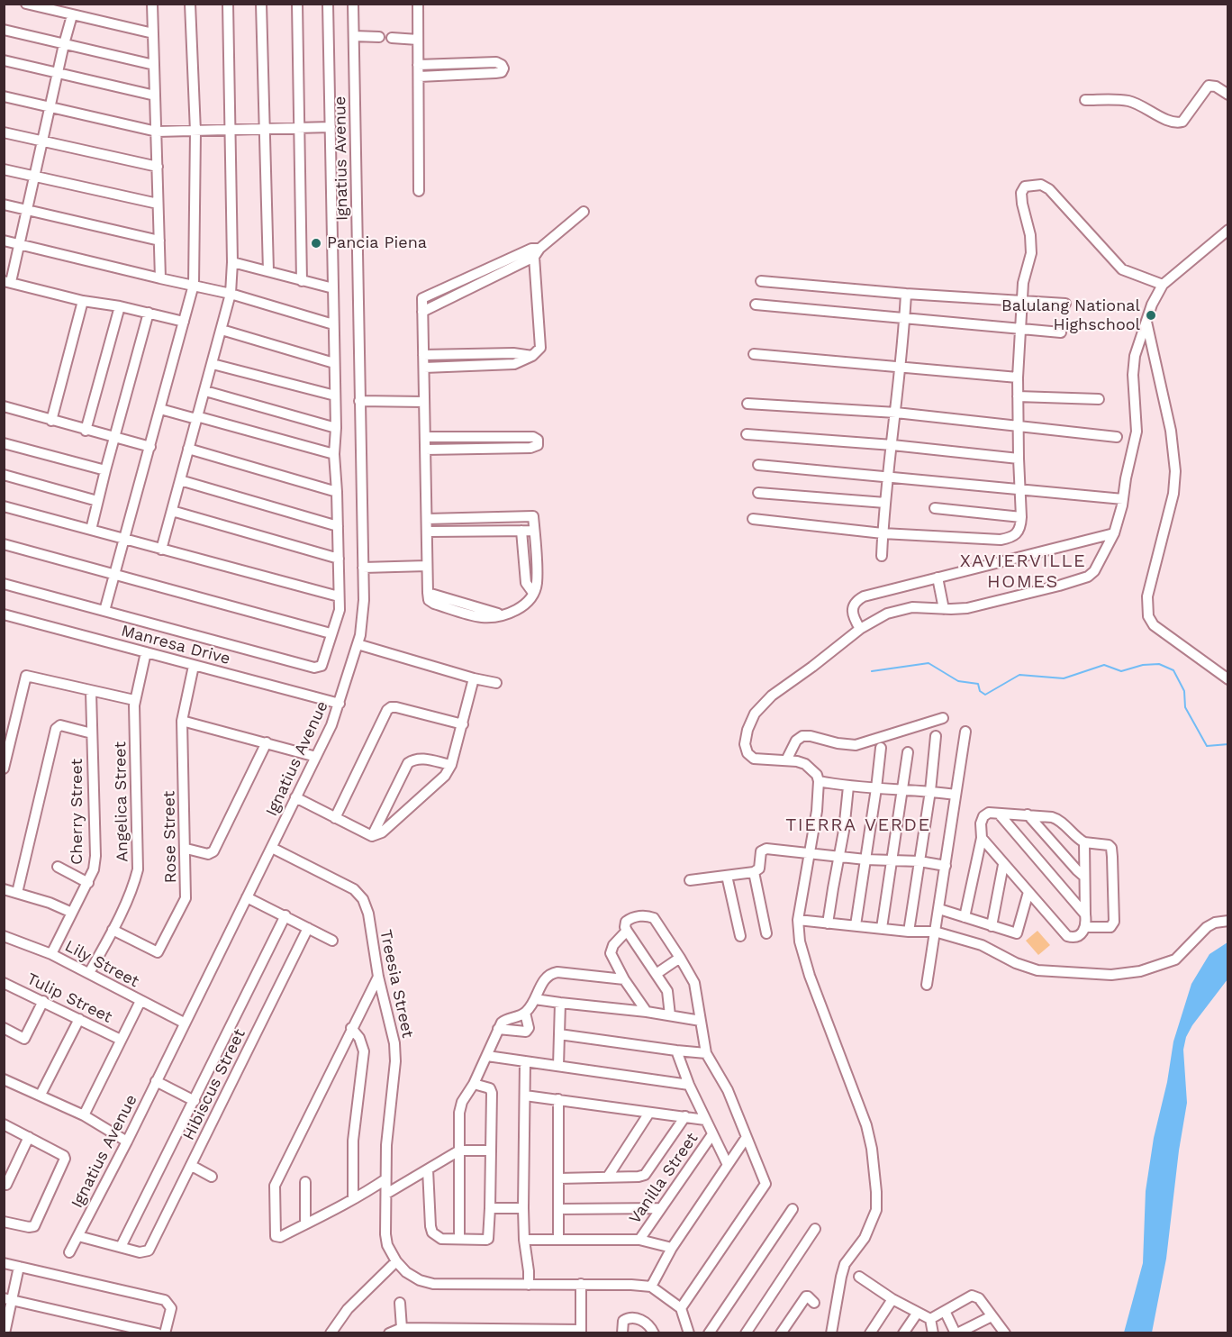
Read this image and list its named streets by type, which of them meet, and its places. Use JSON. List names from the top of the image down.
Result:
{
  "streets": {
    "street": [
      "Ignatius Avenue",
      "Manresa Drive",
      "Angelica Street",
      "Cherry Street",
      "Rose Street",
      "Lily Street",
      "Treesia Street",
      "Tulip Street",
      "Hibiscus Street",
      "Vanilla Street"
    ]
  },
  "crossings": [
    ["Ignatius Avenue", "Manresa Drive"],
    ["Ignatius Avenue", "Lily Street"],
    ["Ignatius Avenue", "Treesia Street"],
    ["Manresa Drive", "Angelica Street"],
    ["Manresa Drive", "Rose Street"],
    ["Angelica Street", "Rose Street"],
    ["Angelica Street", "Lily Street"],
    ["Cherry Street", "Lily Street"]
  ],
  "districts": ["XAVIERVILLE HOMES", "TIERRA VERDE"],
  "places": ["Pancia Piena", "Balulang National Highschool"]
}
